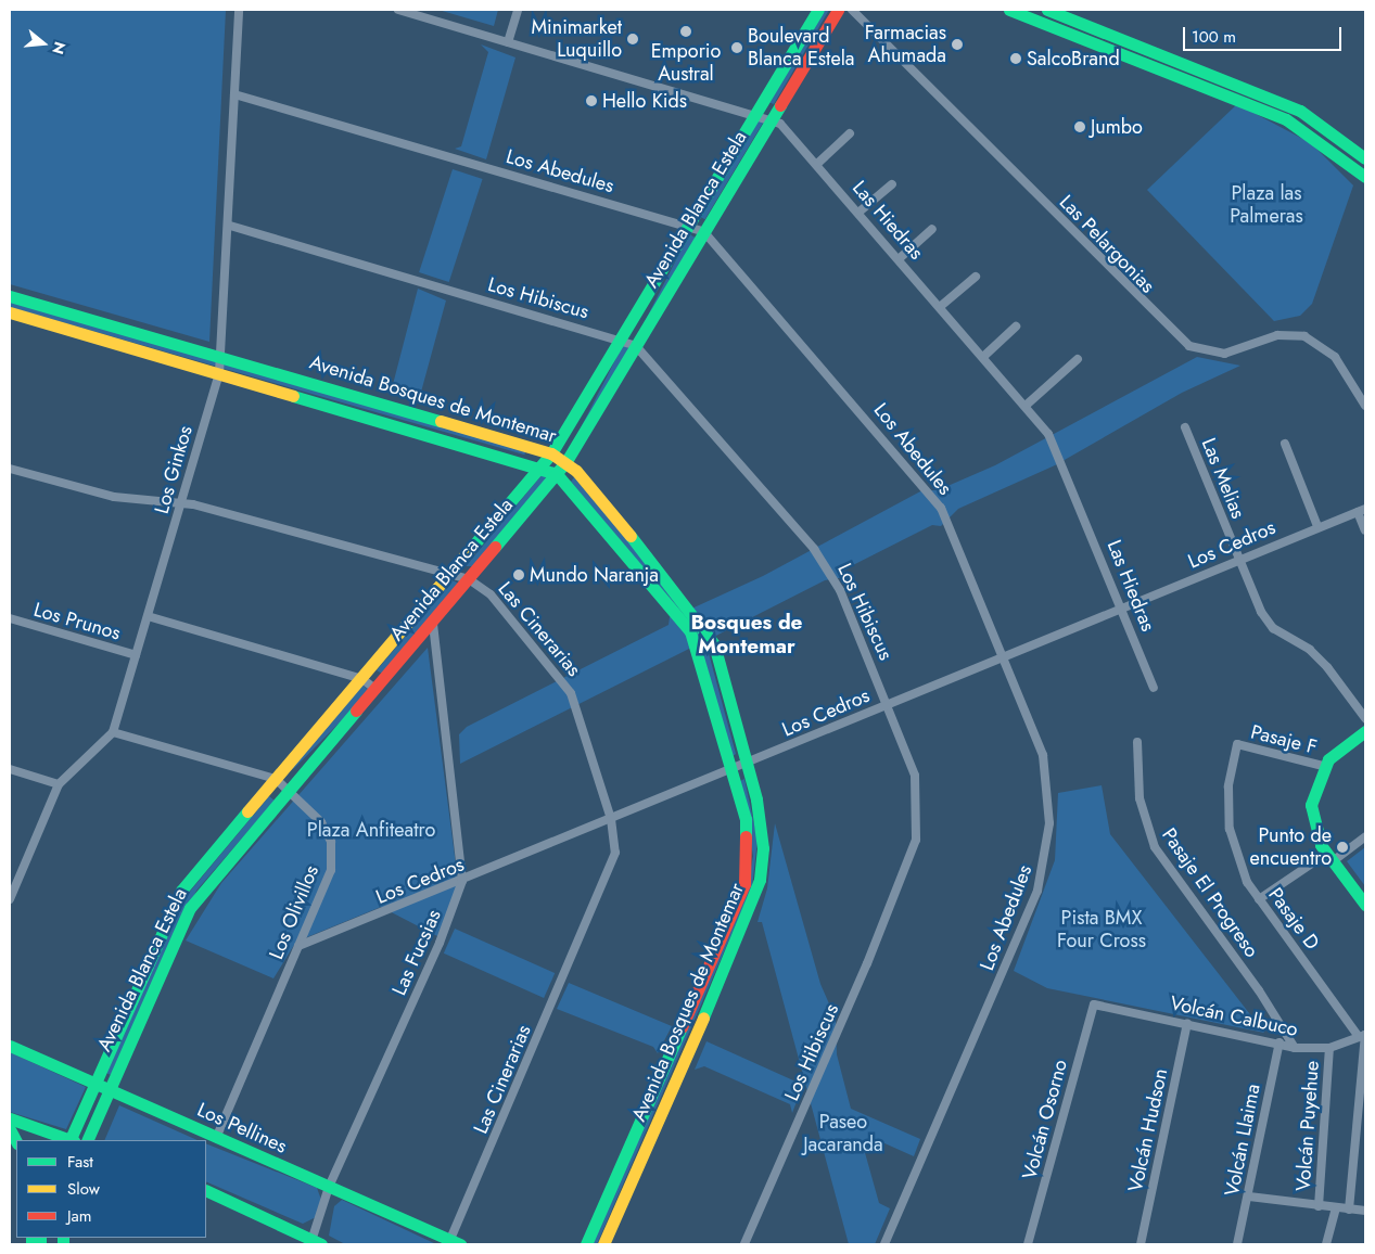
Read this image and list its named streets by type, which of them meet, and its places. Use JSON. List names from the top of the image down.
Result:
{
  "streets": {
    "main road": ["Avenida Blanca Estela", "Avenida Bosques de Montemar", "Los Pellines"],
    "street": [
      "Los Abedules",
      "Las Hiedras",
      "Las Pelargonias",
      "Los Hibiscus",
      "Los Ginkos",
      "Las Melias",
      "Los Cedros",
      "Los Prunos",
      "Las Cinerarias",
      "Pasaje F",
      "Pasaje El Progreso",
      "Los Olivillos",
      "Pasaje D",
      "Las Fucsias",
      "Volcán Calbuco",
      "Volcán Osorno",
      "Volcán Puyehue",
      "Volcán Hudson",
      "Volcán Llaima"
    ]
  },
  "crossings": [
    ["Los Abedules", "Avenida Blanca Estela"],
    ["Los Abedules", "Los Ginkos"],
    ["Los Abedules", "Los Cedros"],
    ["Avenida Blanca Estela", "Las Hiedras"],
    ["Avenida Blanca Estela", "Los Hibiscus"],
    ["Avenida Blanca Estela", "Avenida Bosques de Montemar"],
    ["Avenida Blanca Estela", "Las Cinerarias"],
    ["Avenida Blanca Estela", "Los Olivillos"],
    ["Avenida Blanca Estela", "Las Fucsias"],
    ["Avenida Blanca Estela", "Los Pellines"],
    ["Las Hiedras", "Los Cedros"],
    ["Los Hibiscus", "Los Ginkos"],
    ["Los Hibiscus", "Los Cedros"],
    ["Avenida Bosques de Montemar", "Los Ginkos"],
    ["Avenida Bosques de Montemar", "Los Cedros"],
    ["Los Ginkos", "Los Prunos"],
    ["Los Ginkos", "Las Cinerarias"],
    ["Los Ginkos", "Los Olivillos"],
    ["Las Melias", "Los Cedros"],
    ["Los Cedros", "Las Cinerarias"],
    ["Los Cedros", "Los Olivillos"],
    ["Los Cedros", "Las Fucsias"],
    ["Las Cinerarias", "Los Pellines"],
    ["Pasaje F", "Pasaje D"],
    ["Pasaje El Progreso", "Volcán Calbuco"],
    ["Los Olivillos", "Los Pellines"],
    ["Pasaje D", "Volcán Calbuco"],
    ["Las Fucsias", "Los Pellines"],
    ["Volcán Calbuco", "Volcán Osorno"],
    ["Volcán Calbuco", "Volcán Puyehue"],
    ["Volcán Calbuco", "Volcán Hudson"],
    ["Volcán Calbuco", "Volcán Llaima"]
  ],
  "districts": ["Bosques de Montemar"],
  "parks": [
    "Plaza las Palmeras",
    "Plaza Anfiteatro",
    "Pista BMX Four Cross",
    "Paseo Jacaranda"
  ],
  "places": [
    "Emporio Austral",
    "Minimarket Luquillo",
    "Farmacias Ahumada",
    "Boulevard Blanca Estela",
    "SalcoBrand",
    "Hello Kids",
    "Jumbo",
    "Mundo Naranja",
    "Punto de encuentro"
  ],
  "legend": ["Fast", "Slow", "Jam"],
  "scale_bar": "100 m",
  "north": "right"
}
